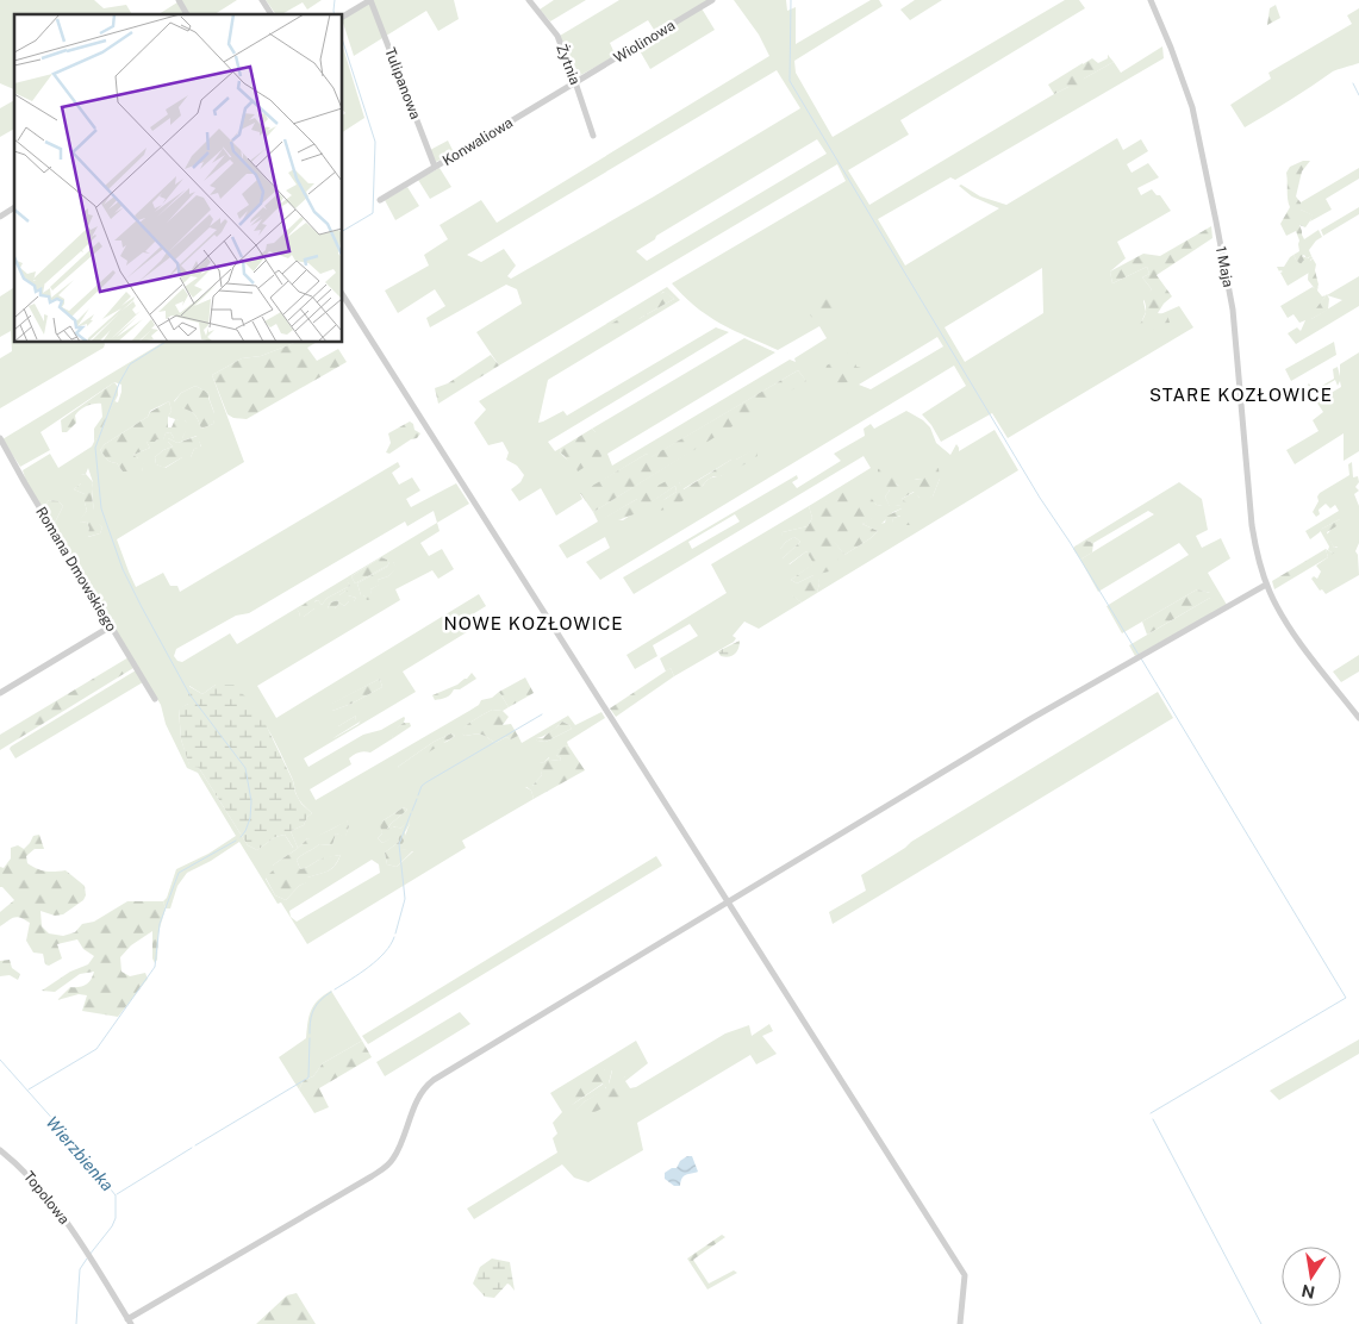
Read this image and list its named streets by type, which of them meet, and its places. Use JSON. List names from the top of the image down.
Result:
{
  "streets": {
    "street": [
      "Wiolinowa",
      "Żytnia",
      "Tulipanowa",
      "Konwaliowa",
      "1 Maja",
      "Romana Dmowskiego",
      "Topolowa"
    ]
  },
  "crossings": [
    ["Wiolinowa", "Żytnia"],
    ["Wiolinowa", "Konwaliowa"],
    ["Żytnia", "Konwaliowa"],
    ["Tulipanowa", "Konwaliowa"]
  ],
  "districts": ["STARE KOZŁOWICE", "NOWE KOZŁOWICE"],
  "water": ["Wierzbienka"],
  "north": "bottom"
}
